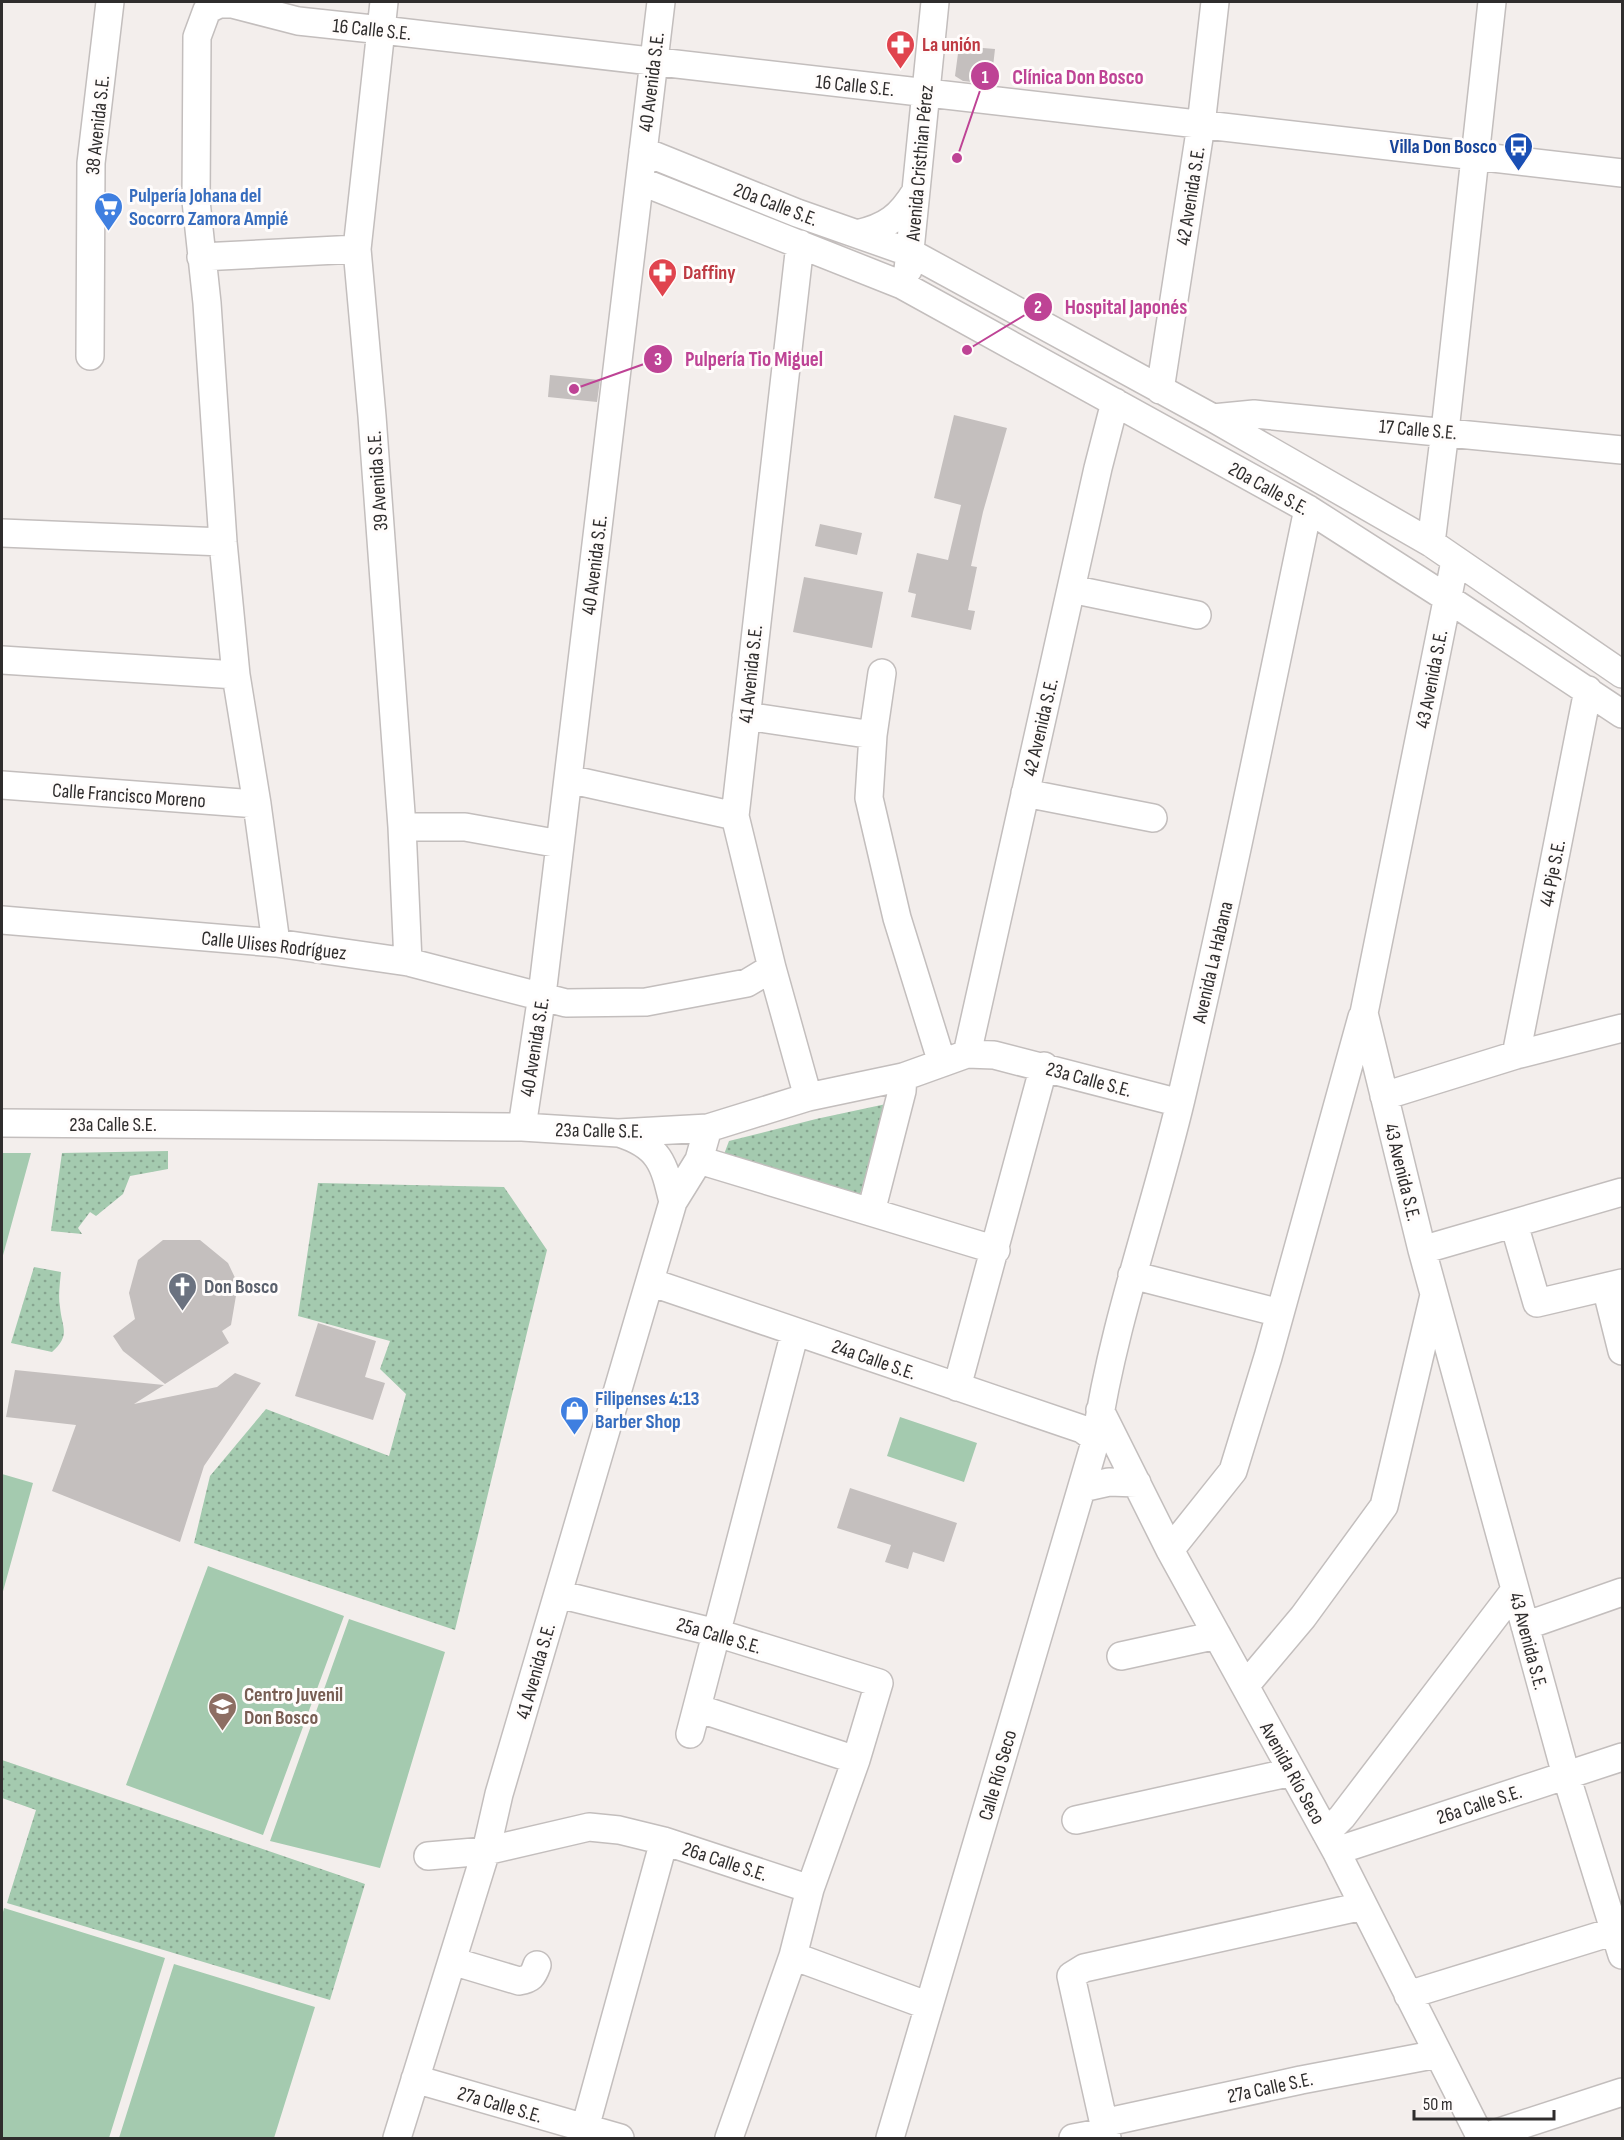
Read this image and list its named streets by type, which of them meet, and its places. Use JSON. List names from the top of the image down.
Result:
{
  "streets": {
    "street": [
      "16 Calle S.E.",
      "40 Avenida S.E.",
      "38 Avenida S.E.",
      "Avenida Cristhian Pérez",
      "42 Avenida S.E.",
      "20a Calle S.E.",
      "17 Calle S.E.",
      "39 Avenida S.E.",
      "41 Avenida S.E.",
      "43 Avenida S.E.",
      "Calle Francisco Moreno",
      "44 Pje S.E.",
      "Calle Ulises Rodríguez",
      "Avenida La Habana",
      "23a Calle S.E.",
      "24a Calle S.E.",
      "25a Calle S.E.",
      "Avenida Río Seco",
      "Calle Río Seco",
      "26a Calle S.E.",
      "27a Calle S.E."
    ]
  },
  "crossings": [
    ["16 Calle S.E.", "40 Avenida S.E."],
    ["16 Calle S.E.", "Avenida Cristhian Pérez"],
    ["16 Calle S.E.", "42 Avenida S.E."],
    ["16 Calle S.E.", "39 Avenida S.E."],
    ["40 Avenida S.E.", "20a Calle S.E."],
    ["40 Avenida S.E.", "Calle Ulises Rodríguez"],
    ["40 Avenida S.E.", "23a Calle S.E."],
    ["Avenida Cristhian Pérez", "20a Calle S.E."],
    ["42 Avenida S.E.", "20a Calle S.E."],
    ["42 Avenida S.E.", "23a Calle S.E."],
    ["20a Calle S.E.", "17 Calle S.E."],
    ["20a Calle S.E.", "41 Avenida S.E."],
    ["20a Calle S.E.", "43 Avenida S.E."],
    ["20a Calle S.E.", "44 Pje S.E."],
    ["20a Calle S.E.", "Avenida La Habana"],
    ["39 Avenida S.E.", "Calle Ulises Rodríguez"],
    ["41 Avenida S.E.", "Calle Ulises Rodríguez"],
    ["41 Avenida S.E.", "23a Calle S.E."],
    ["41 Avenida S.E.", "24a Calle S.E."],
    ["41 Avenida S.E.", "25a Calle S.E."],
    ["41 Avenida S.E.", "26a Calle S.E."],
    ["41 Avenida S.E.", "27a Calle S.E."],
    ["43 Avenida S.E.", "26a Calle S.E."],
    ["Avenida La Habana", "23a Calle S.E."],
    ["Avenida La Habana", "Avenida Río Seco"],
    ["Avenida La Habana", "Calle Río Seco"],
    ["24a Calle S.E.", "Calle Río Seco"],
    ["Avenida Río Seco", "Calle Río Seco"],
    ["Avenida Río Seco", "26a Calle S.E."],
    ["Avenida Río Seco", "27a Calle S.E."]
  ],
  "places": {
    "pharmacy": ["La unión", "Daffiny"],
    "other": ["Clínica Don Bosco", "Hospital Japonés", "Pulpería Tio Miguel"],
    "bus stop": ["Villa Don Bosco"],
    "supermarket": ["Pulpería Johana del Socorro Zamora Ampié"],
    "church": ["Don Bosco"],
    "shop": ["Filipenses 4:13 Barber Shop"],
    "school or university": ["Centro Juvenil Don Bosco"]
  },
  "scale_bar": "50 m"
}
